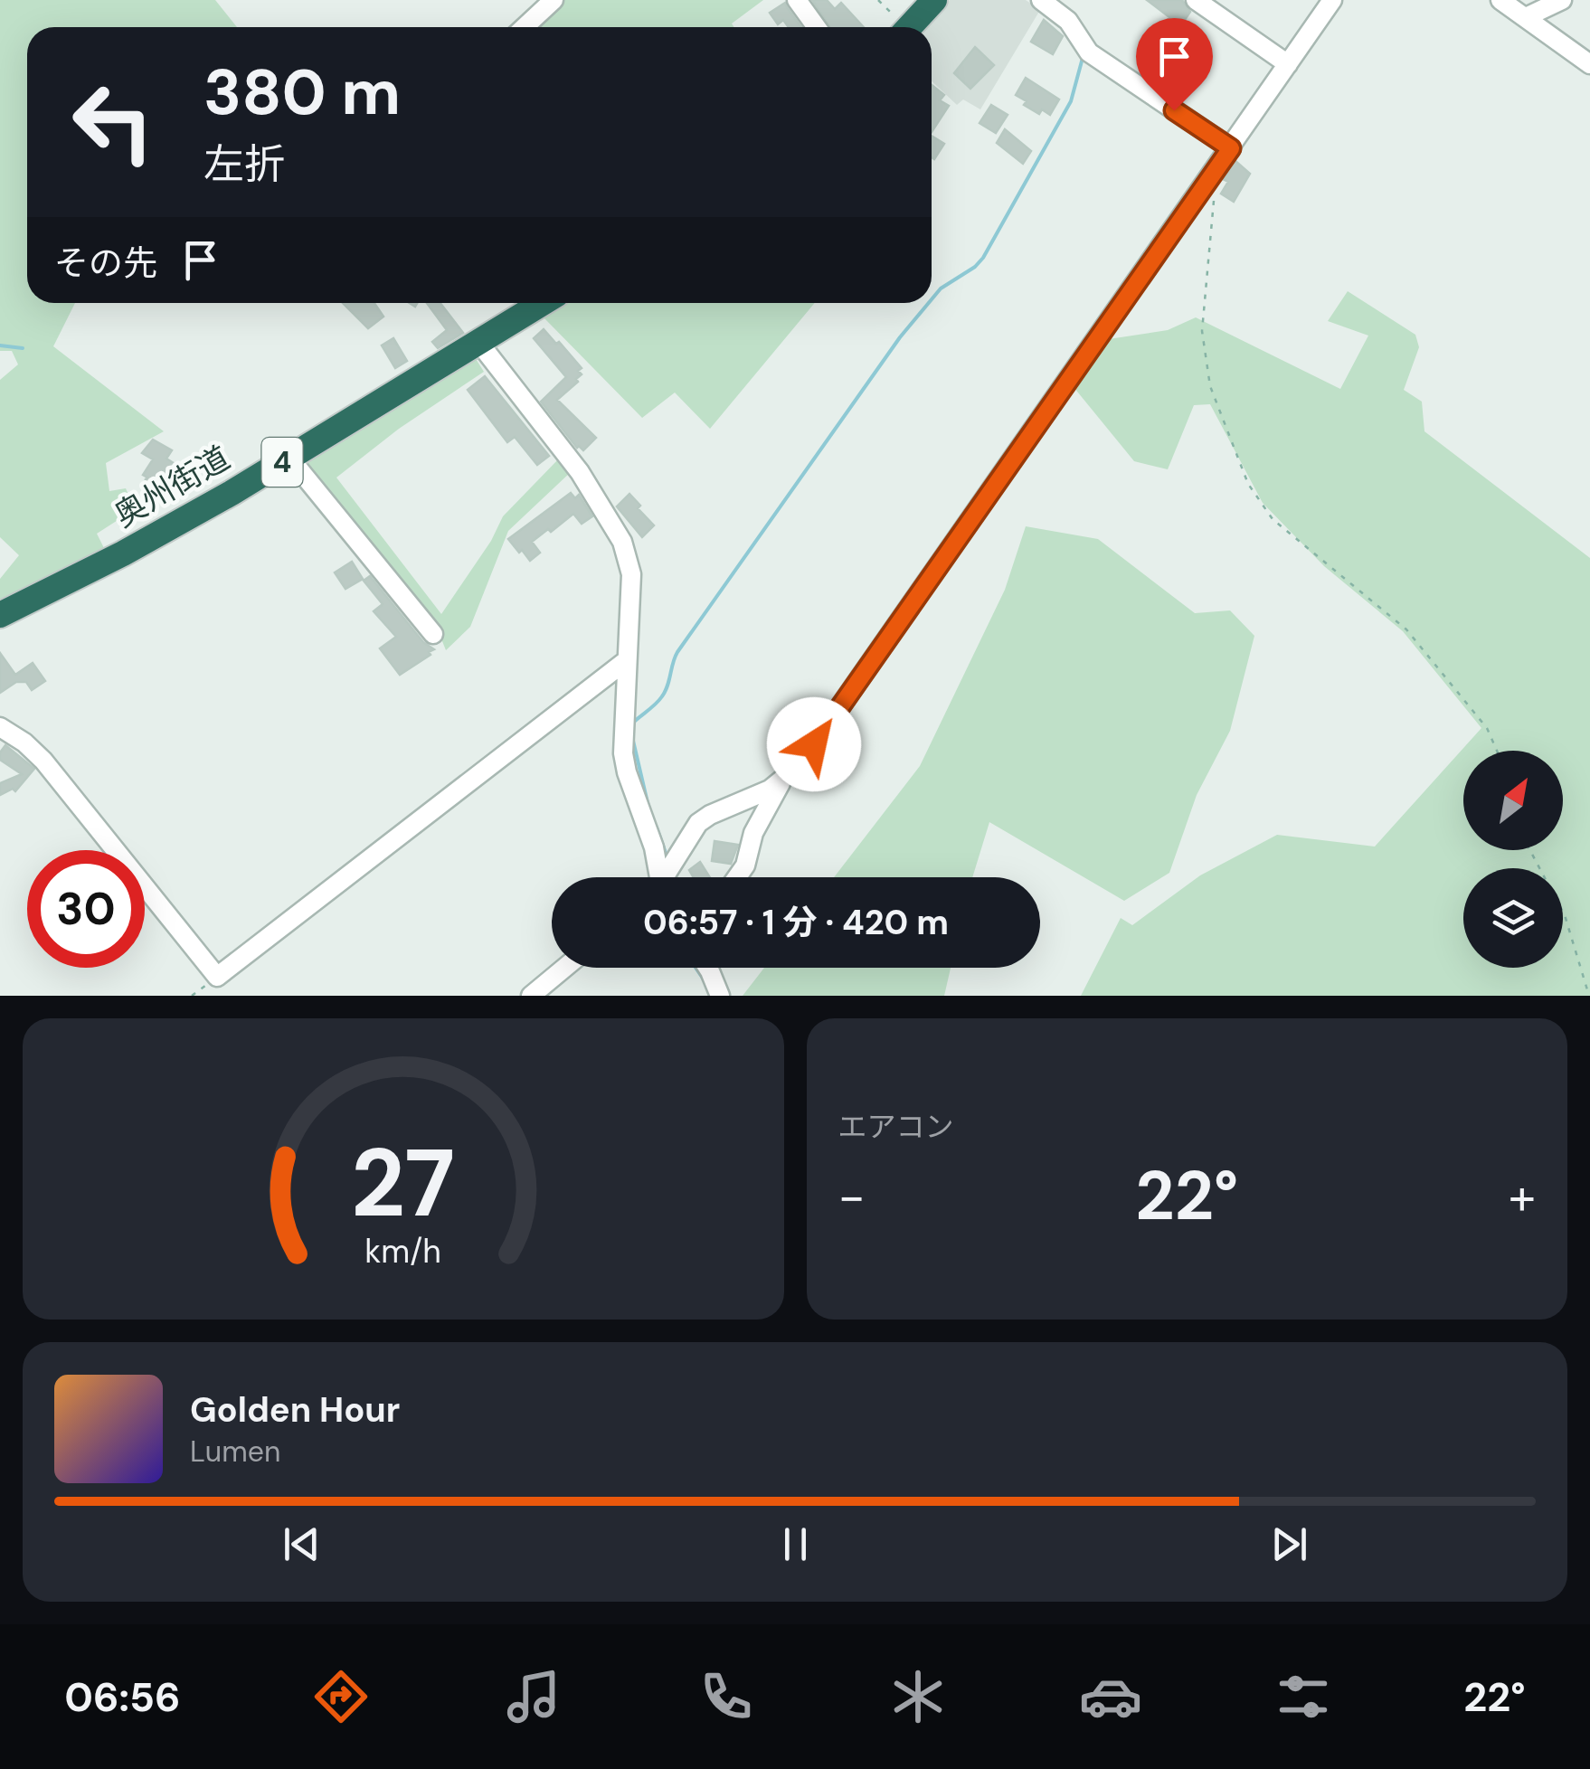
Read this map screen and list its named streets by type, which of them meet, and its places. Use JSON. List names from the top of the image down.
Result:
{
  "streets": {
    "highway": ["4", "奥州街道"]
  },
  "north": "top right",
  "page": {
    "turn": ["380 m", "左折"],
    "then": "その先",
    "limit": "30",
    "trip": "06:57 · 1 分 · 420 m",
    "tile": "エアコン",
    "heat": ["−", "22°", "+"],
    "song": ["Golden Hour", "Lumen"],
    "tabs": ["06:56", "22°"],
    "gauge": ["27", "km/h"]
  }
}
